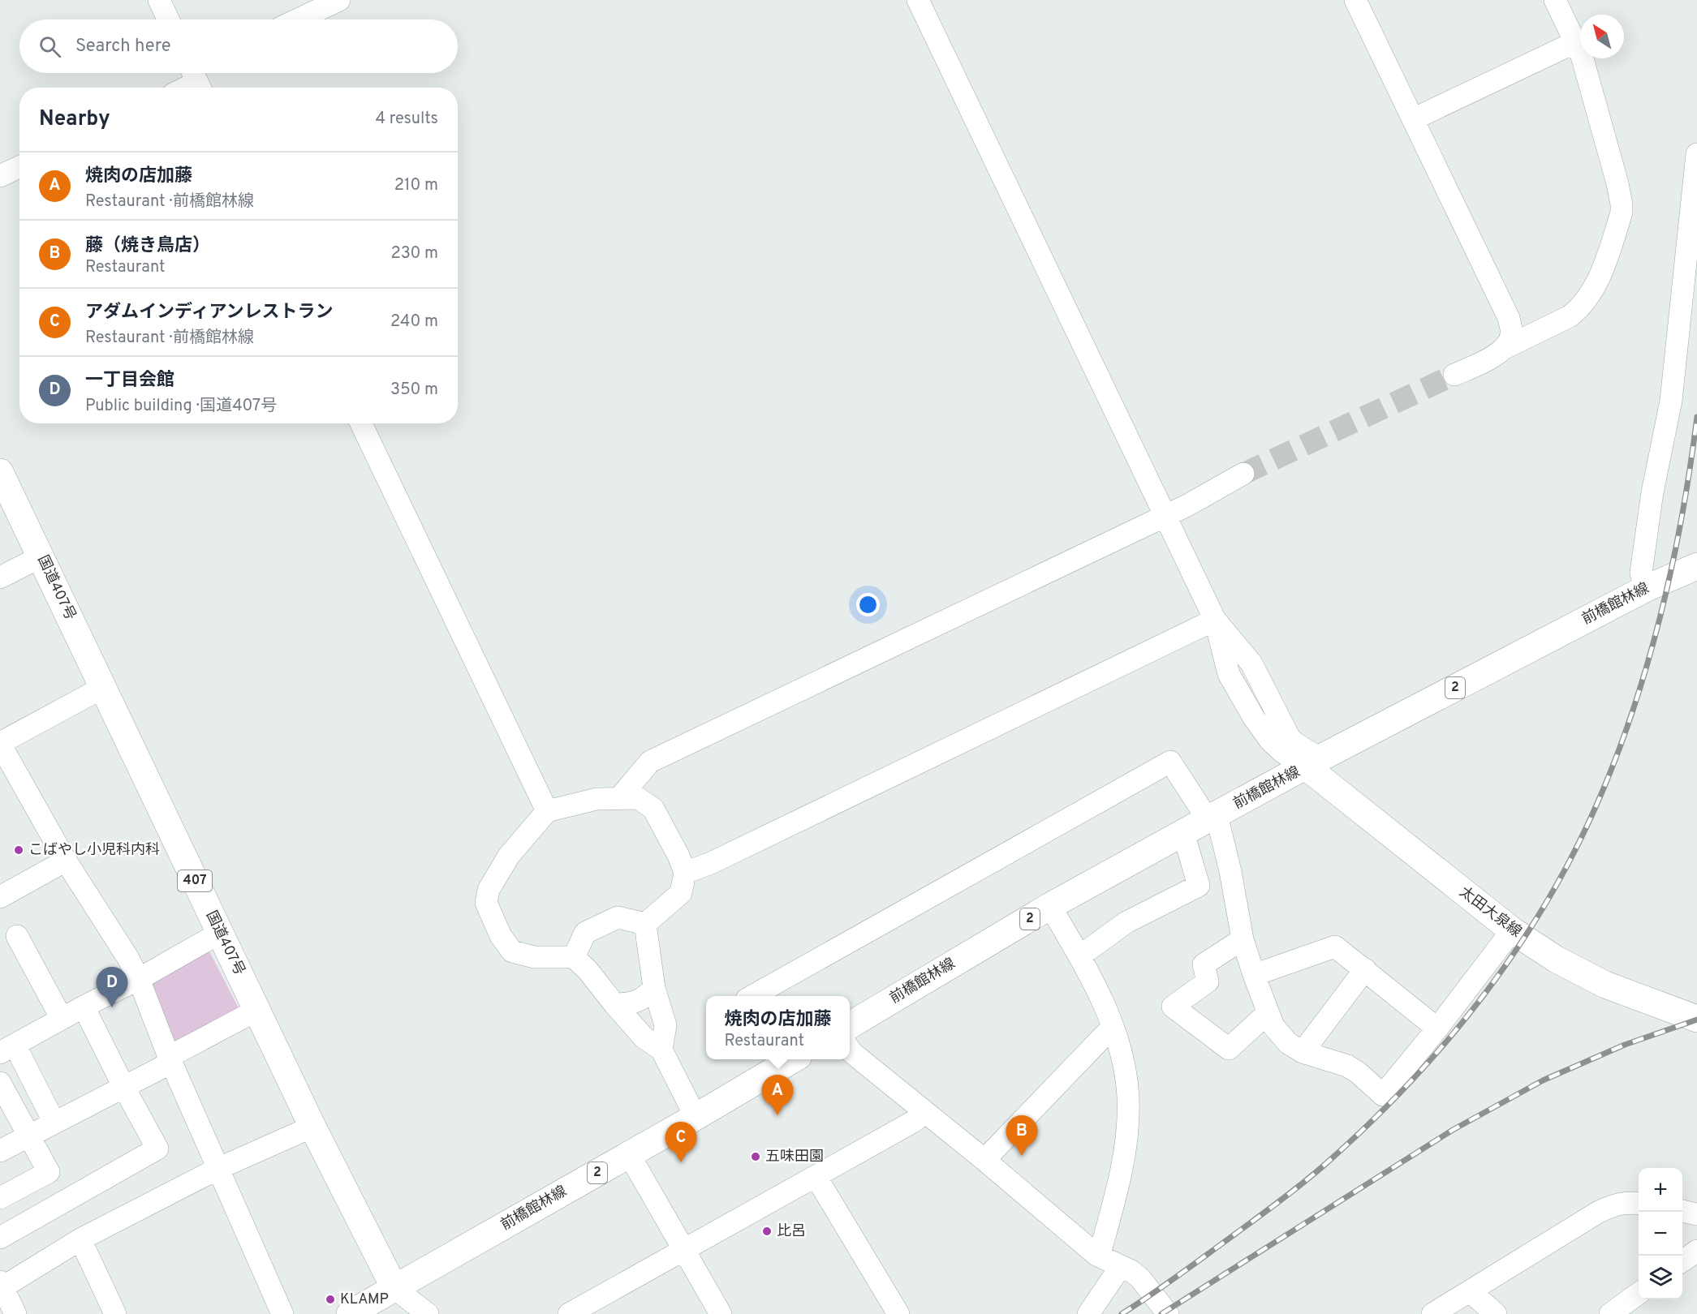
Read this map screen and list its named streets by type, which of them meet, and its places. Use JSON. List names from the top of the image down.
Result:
{
  "streets": {
    "main road": [
      "国道407号",
      "前橋館林線",
      "2",
      "407",
      "太田大泉線"
    ]
  },
  "crossings": [
    ["国道407号", "前橋館林線"],
    ["前橋館林線", "太田大泉線"]
  ],
  "places": [
    "こばやし小児科内科",
    "五味田園",
    "比呂",
    "KLAMP"
  ],
  "north": "top left",
  "page": {
    "search": "Search here",
    "heading": ["Nearby", "4 results"],
    "list": [
      {
        "mark": "A",
        "name": "焼肉の店加藤",
        "note": "Restaurant · 前橋館林線",
        "value": "210 m"
      },
      {
        "mark": "B",
        "name": "藤（焼き鳥店）",
        "note": "Restaurant",
        "value": "230 m"
      },
      {
        "mark": "C",
        "name": "アダムインディアンレストラン",
        "note": "Restaurant · 前橋館林線",
        "value": "240 m"
      },
      {
        "mark": "D",
        "name": "一丁目会館",
        "note": "Public building · 国道407号",
        "value": "350 m"
      }
    ],
    "pins": [
      "D",
      "A",
      "B",
      "C"
    ],
    "popup": ["焼肉の店加藤", "Restaurant"],
    "map_buttons": ["+", "−"]
  }
}
